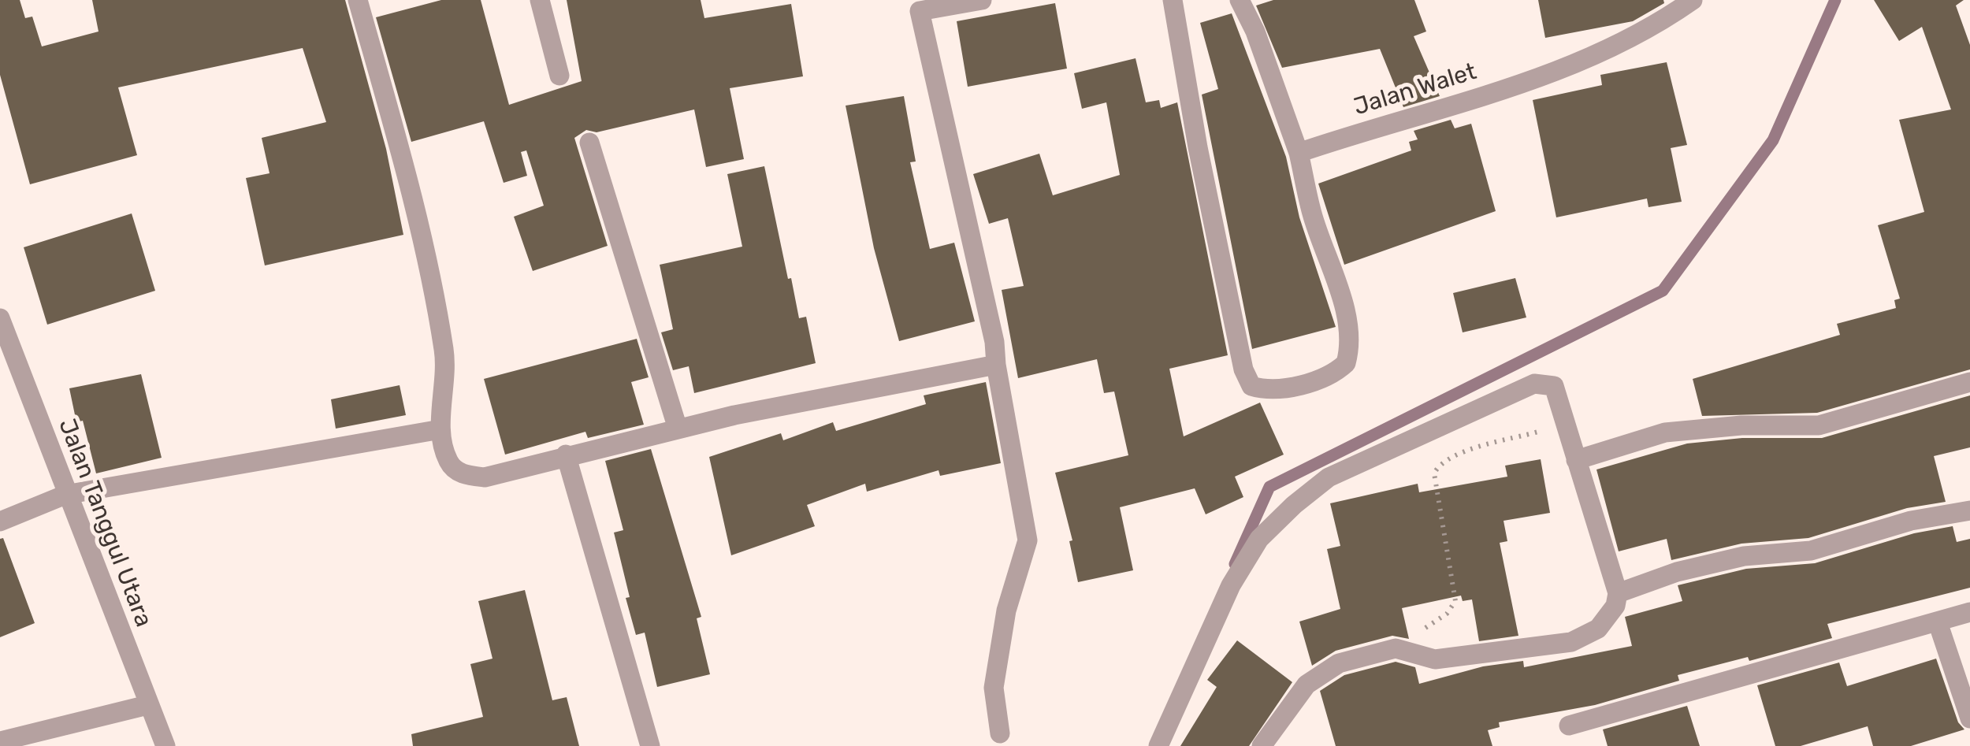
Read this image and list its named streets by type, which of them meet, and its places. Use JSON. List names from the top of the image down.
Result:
{
  "streets": {
    "street": ["Jalan Walet", "Jalan Tanggul Utara"]
  }
}
